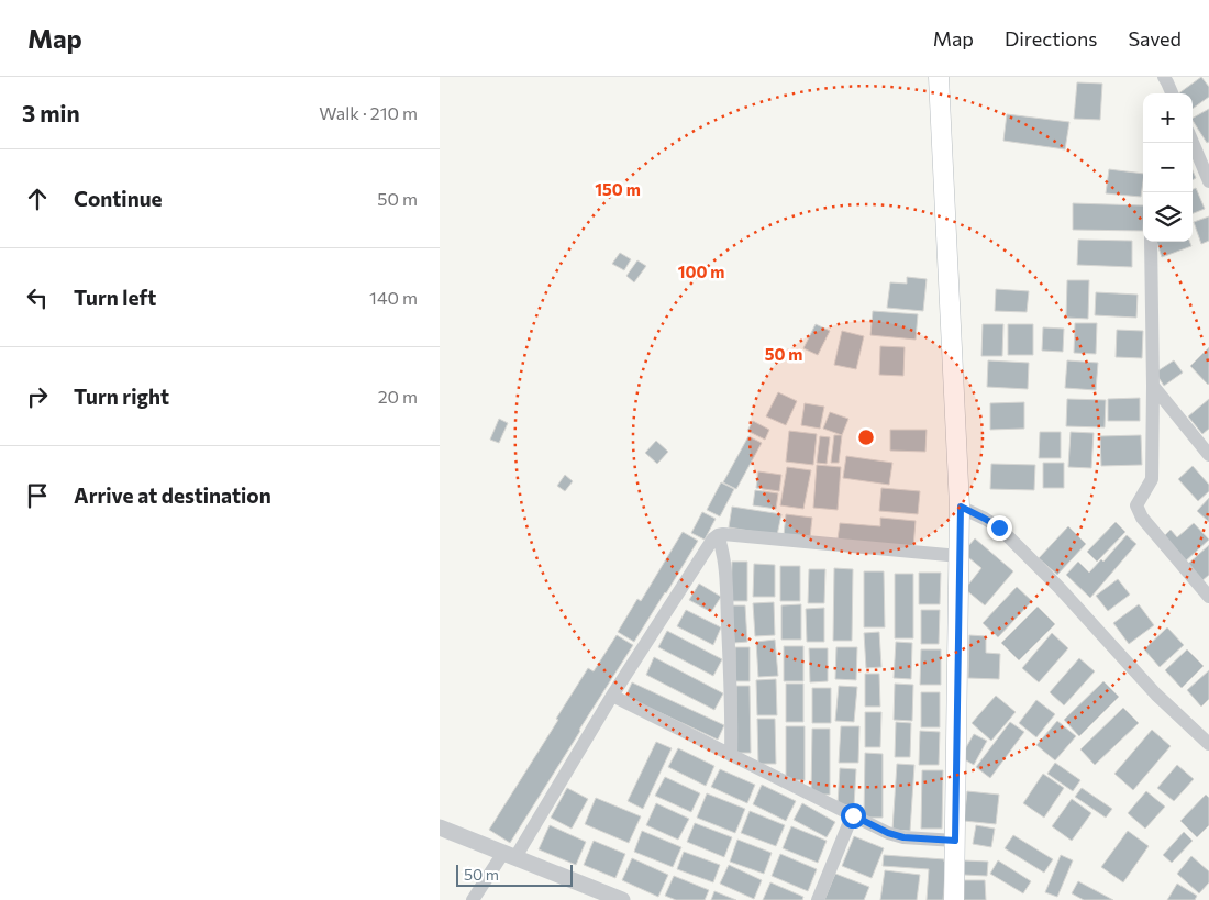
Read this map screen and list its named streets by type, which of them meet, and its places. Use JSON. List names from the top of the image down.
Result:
{
  "scale_bar": "50 m",
  "page": {
    "header": "Map",
    "nav": ["Map", "Directions", "Saved"],
    "heading": ["3 min", "Walk · 210 m"],
    "map_buttons": ["+", "−"],
    "list": [
      ["Continue", "50 m"],
      ["Turn left", "140 m"],
      ["Turn right", "20 m"],
      "Arrive at destination"
    ],
    "scale": "50 m"
  },
  "rings": ["150 m", "100 m", "50 m"]
}
